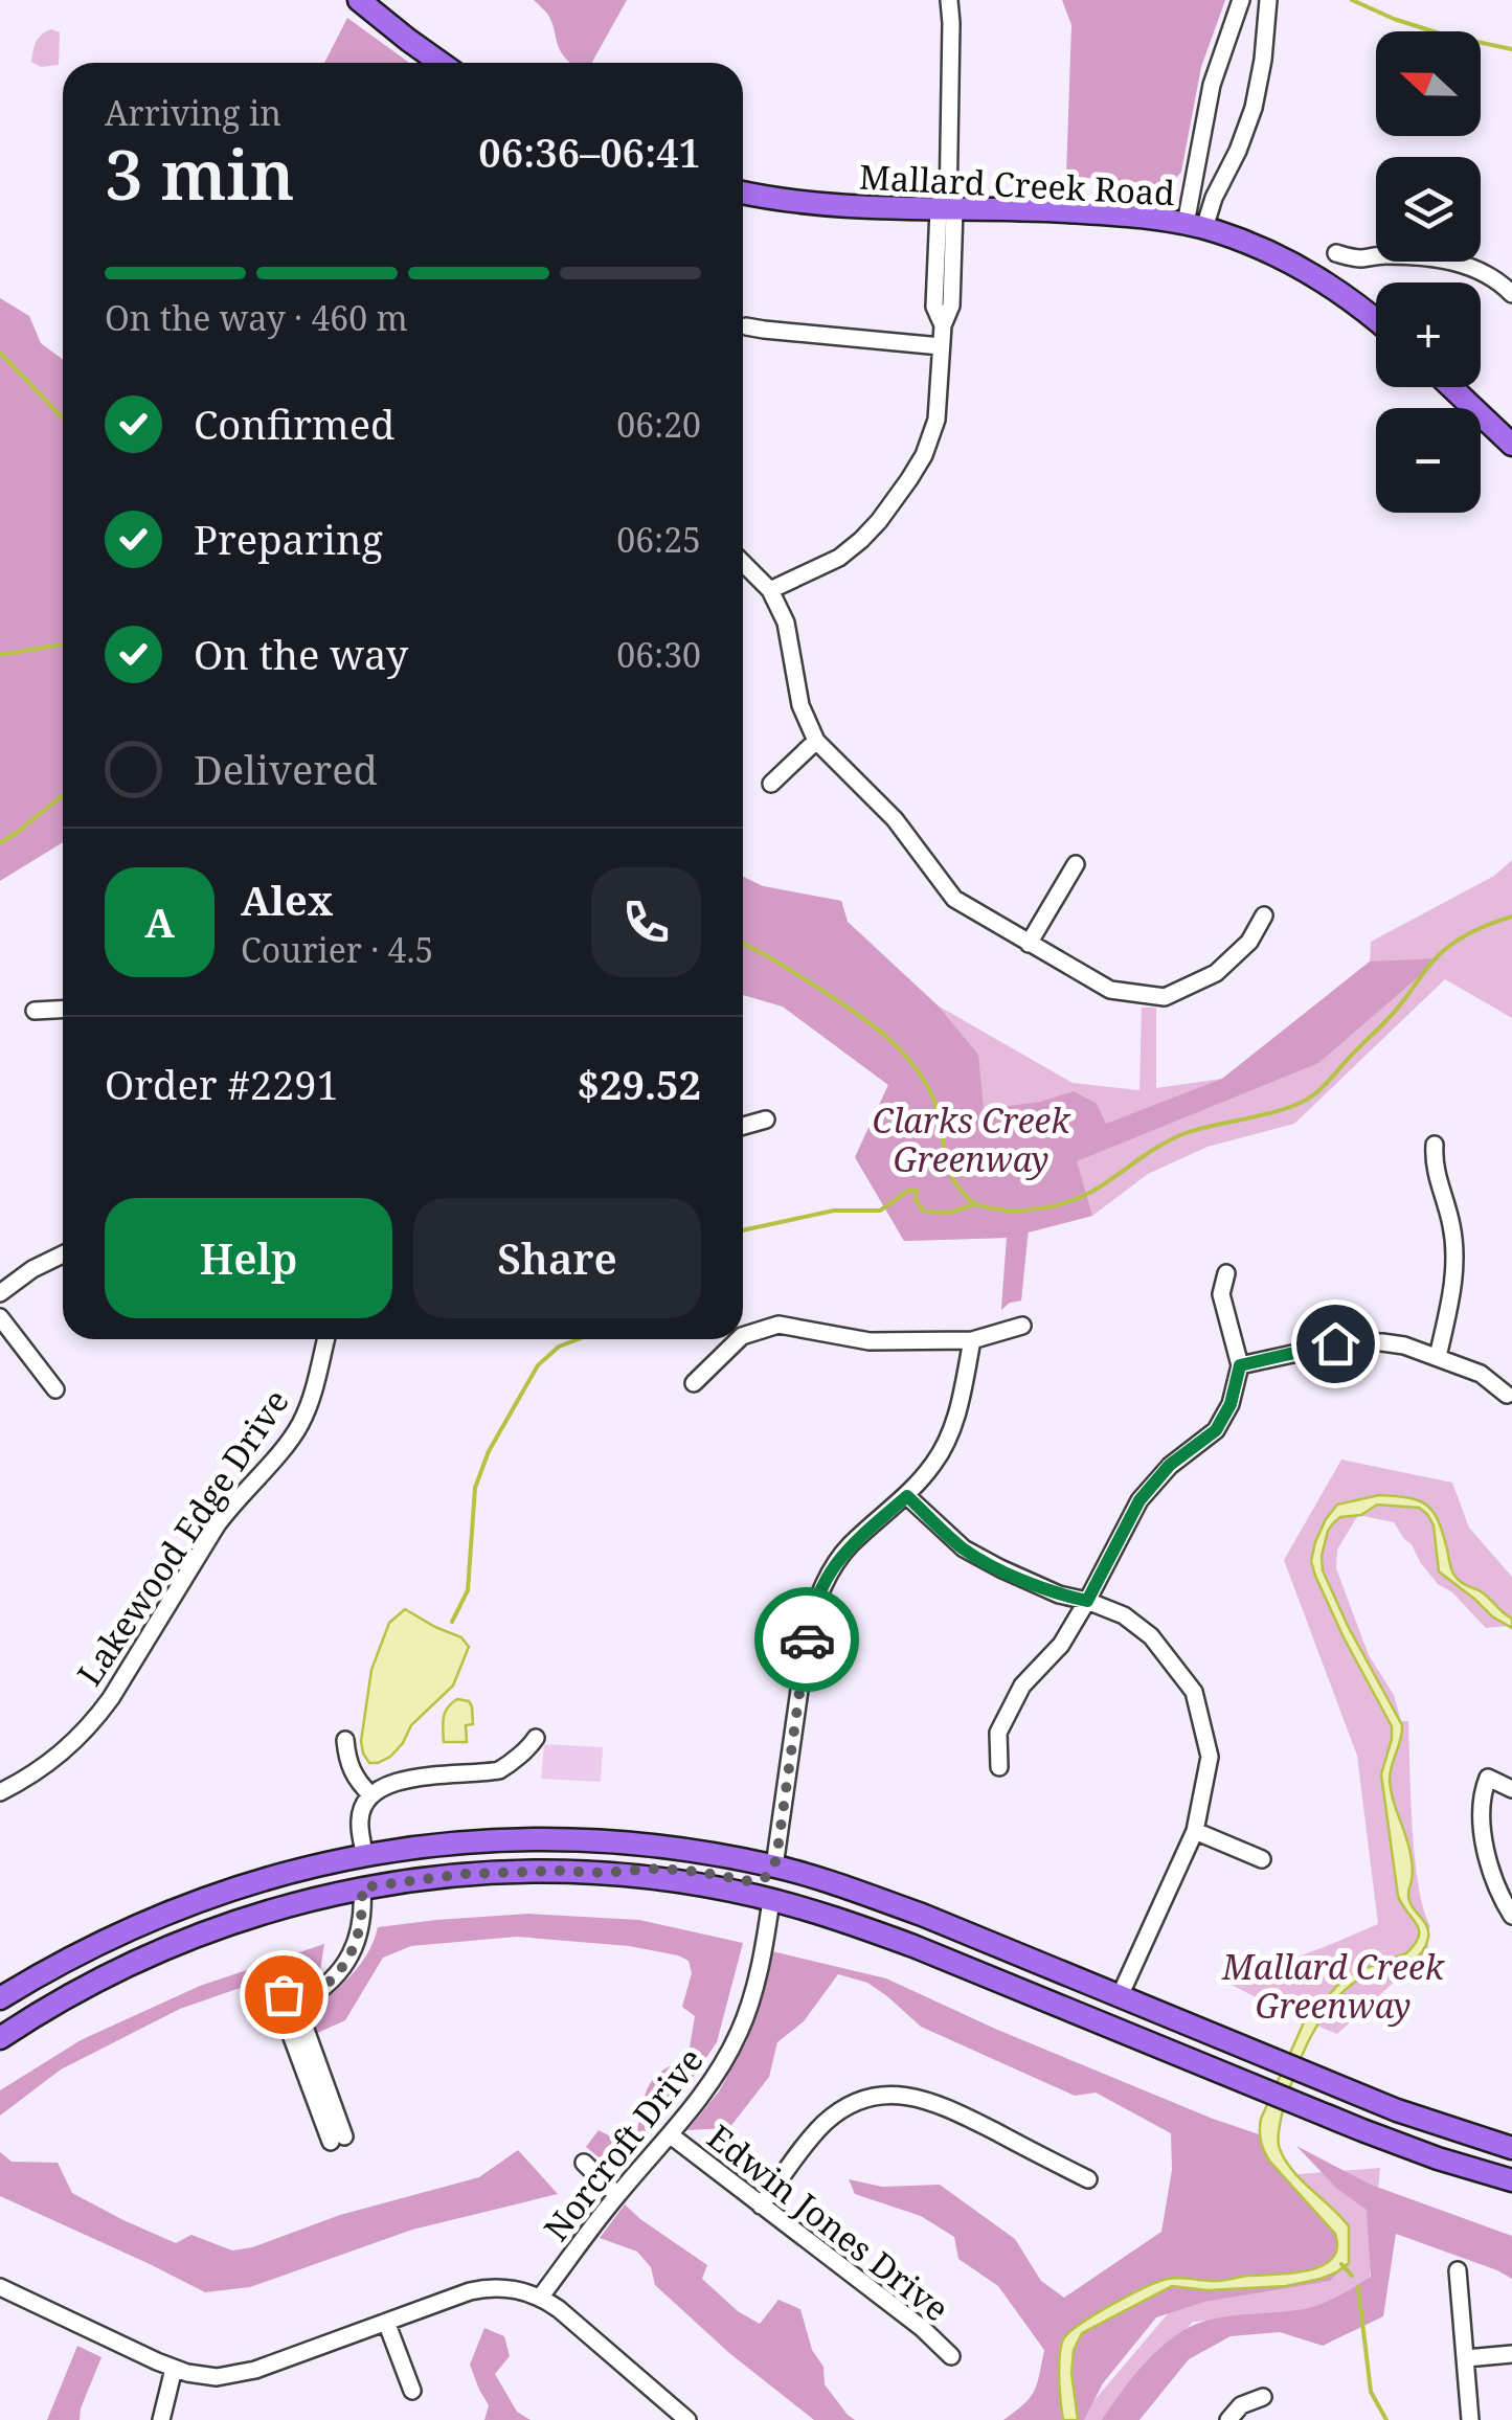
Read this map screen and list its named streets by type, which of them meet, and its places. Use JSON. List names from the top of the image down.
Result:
{
  "streets": {
    "main road": ["Mallard Creek Road"],
    "street": ["Lakewood Edge Drive", "Norcroft Drive", "Edwin Jones Drive"]
  },
  "crossings": [
    ["Norcroft Drive", "Edwin Jones Drive"]
  ],
  "parks": ["Clarks Creek Greenway", "Mallard Creek Greenway"],
  "north": "left",
  "page": {
    "map_buttons": ["+", "−"],
    "heading": ["3 min", "Arriving in", "06:36–06:41"],
    "panel": [
      "Alex",
      "Courier · 4.5",
      "Order #2291",
      "$29.52"
    ],
    "bar": "On the way · 460 m",
    "list": [
      ["Confirmed", "06:20"],
      ["Preparing", "06:25"],
      ["On the way", "06:30"],
      "Delivered"
    ],
    "round": "A",
    "buttons": ["Help", "Share"]
  }
}
